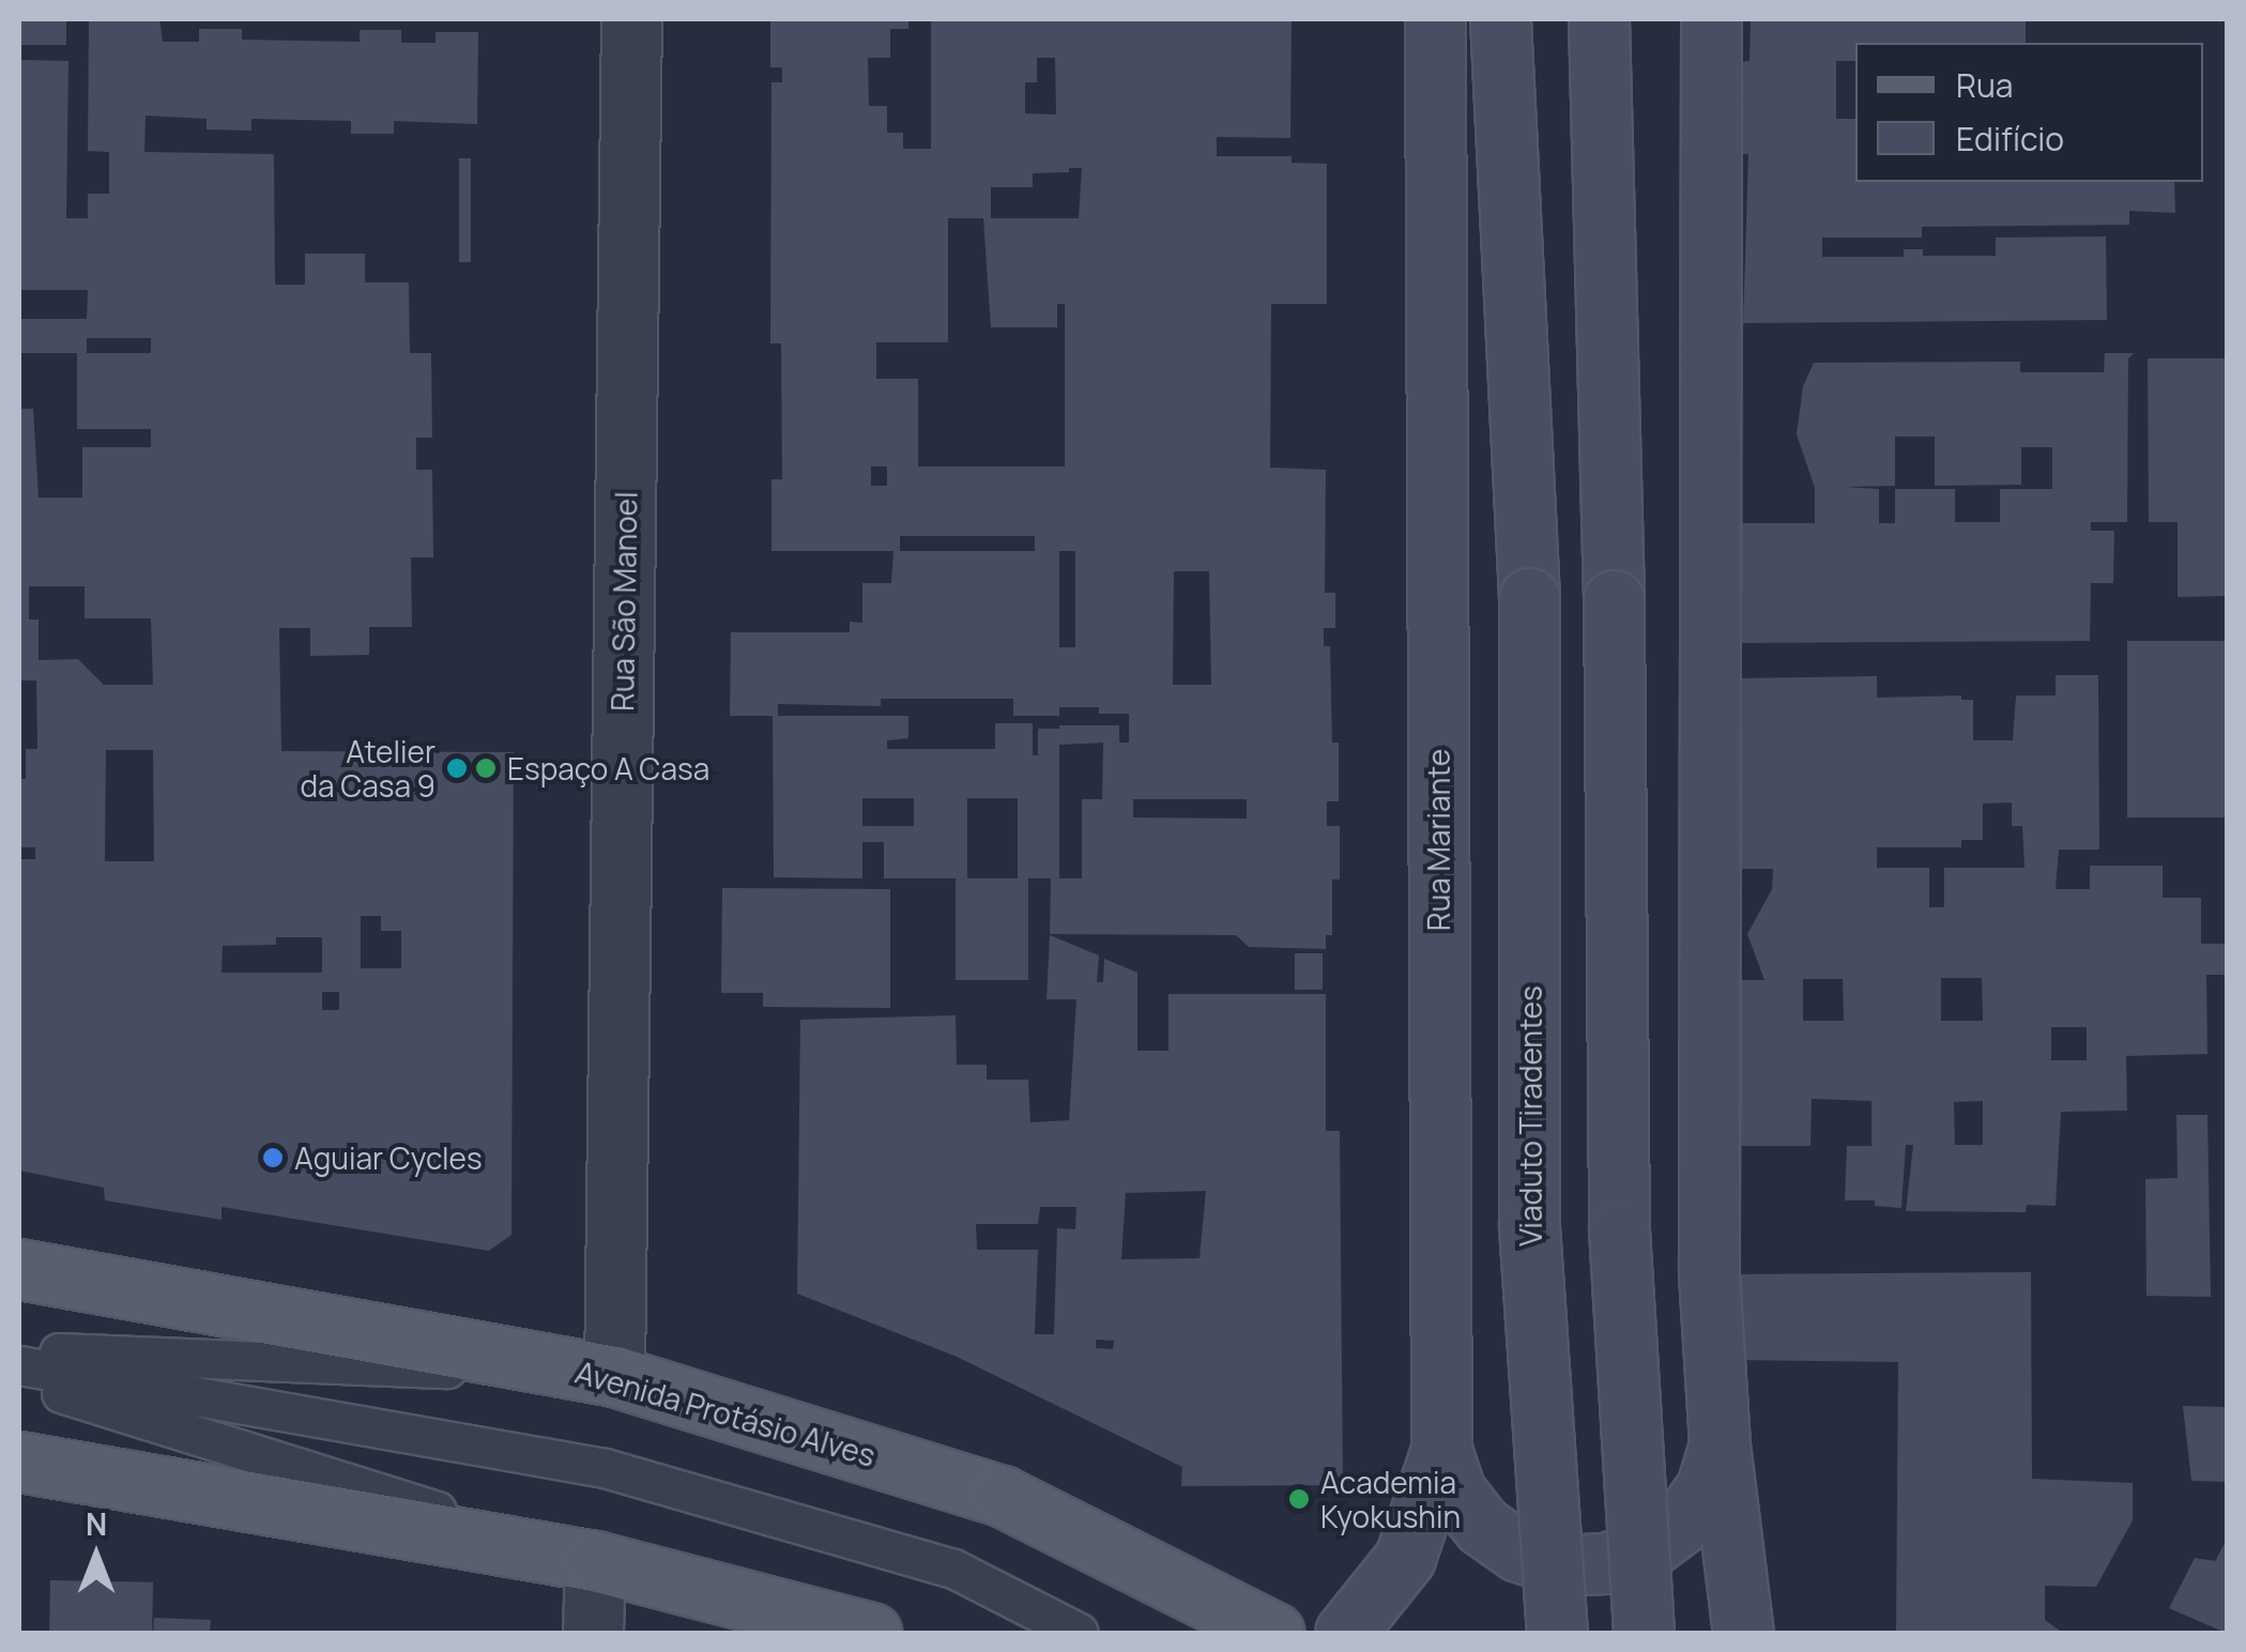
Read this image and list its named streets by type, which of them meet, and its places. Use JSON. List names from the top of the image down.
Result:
{
  "streets": {
    "main road": ["Rua Mariante", "Viaduto Tiradentes", "Avenida Protásio Alves"],
    "street": ["Rua São Manoel"]
  },
  "crossings": [
    ["Rua São Manoel", "Avenida Protásio Alves"]
  ],
  "places": [
    "Atelier da Casa 9",
    "Espaço A Casa",
    "Aguiar Cycles",
    "Academia Kyokushin"
  ],
  "legend": ["Rua", "Edifício"],
  "north": "top"
}
